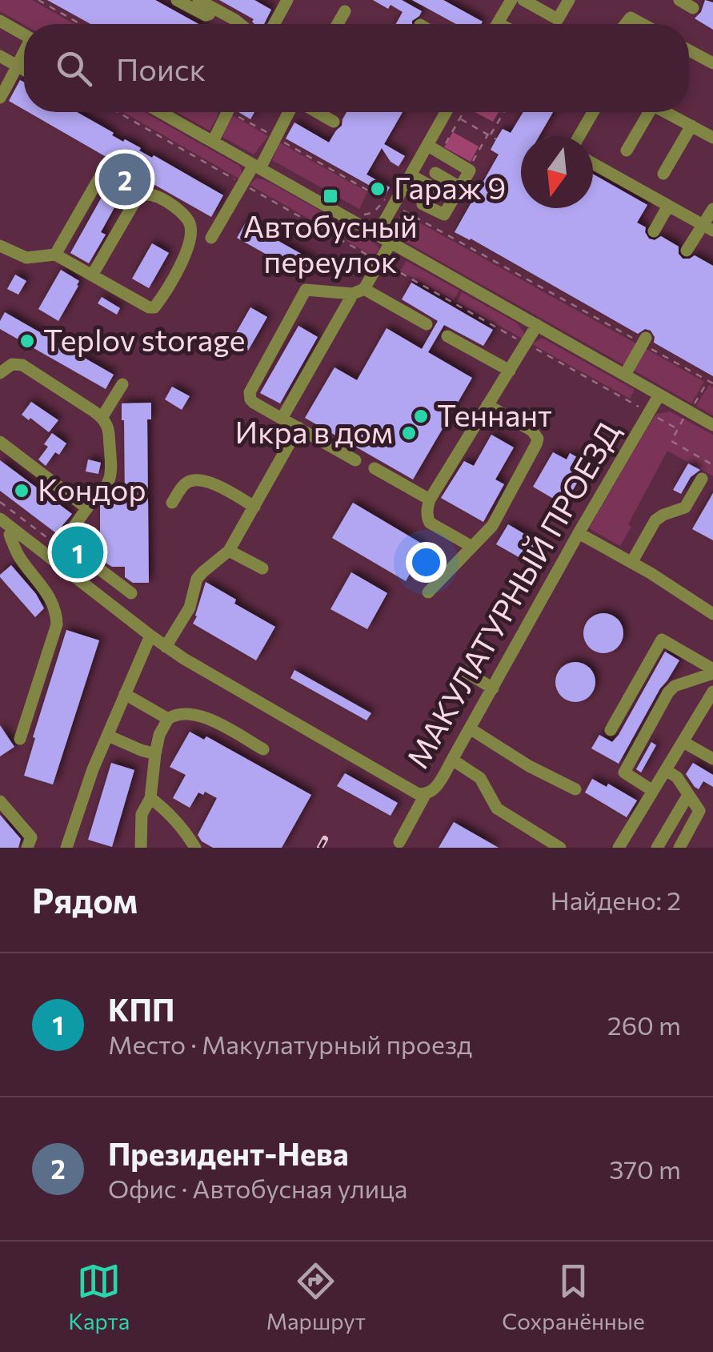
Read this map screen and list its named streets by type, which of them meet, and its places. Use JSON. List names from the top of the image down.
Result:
{
  "streets": {
    "street": ["МАКУЛАТУРНЫЙ ПРОЕЗД"]
  },
  "places": {
    "other": [
      "Гараж 9",
      "Teplov storage",
      "Теннант",
      "Икра в дом",
      "Кондор"
    ],
    "transit": ["Автобусный переулок"]
  },
  "north": "bottom",
  "page": {
    "search": "Поиск",
    "pins": ["2", "1"],
    "heading": ["Рядом", "Найдено: 2"],
    "list": [
      {
        "mark": "1",
        "name": "КПП",
        "note": "Место · Макулатурный проезд",
        "value": "260 m"
      },
      {
        "mark": "2",
        "name": "Президент-Нева",
        "note": "Офис · Автобусная улица",
        "value": "370 m"
      }
    ],
    "nav": ["Карта", "Маршрут", "Сохранённые"]
  }
}
